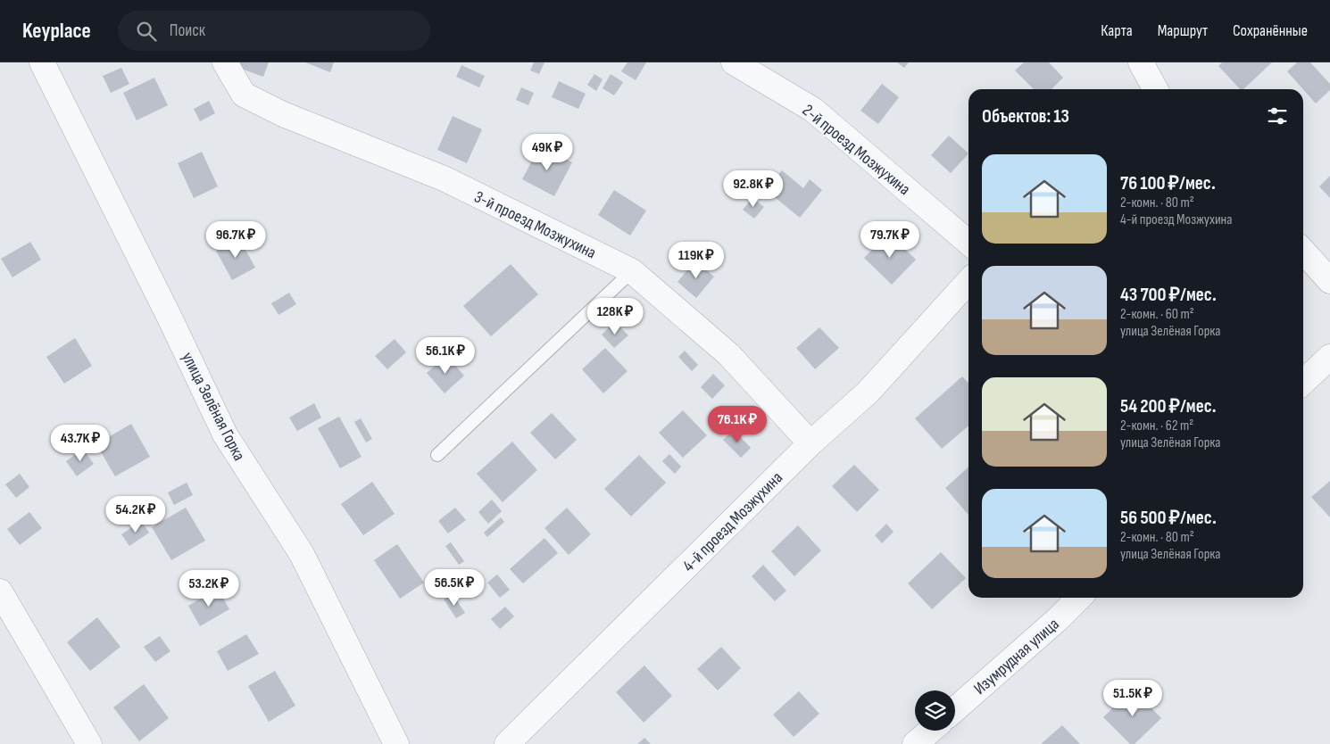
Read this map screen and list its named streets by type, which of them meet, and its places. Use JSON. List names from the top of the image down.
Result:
{
  "streets": {
    "street": [
      "2-й проезд Мозжухина",
      "3-й проезд Мозжухина",
      "улица Зелёная Горка",
      "4-й проезд Мозжухина",
      "Изумрудная улица"
    ]
  },
  "crossings": [
    ["3-й проезд Мозжухина", "4-й проезд Мозжухина"]
  ],
  "page": {
    "header": "Keyplace",
    "search": "Поиск",
    "nav": ["Карта", "Маршрут", "Сохранённые"],
    "heading": "Объектов: 13",
    "price": [
      "49K ₽",
      "92.8K ₽",
      "96.7K ₽",
      "79.7K ₽",
      "119K ₽",
      "128K ₽",
      "56.1K ₽",
      "76.1K ₽",
      "43.7K ₽",
      "54.2K ₽",
      "56.5K ₽",
      "53.2K ₽",
      "51.5K ₽"
    ],
    "list": [
      {
        "name": "76 100 ₽/мес.",
        "note": "2-комн. · 80 m² · 4-й проезд Мозжухина"
      },
      {
        "name": "43 700 ₽/мес.",
        "note": "2-комн. · 60 m² · улица Зелёная Горка"
      },
      {
        "name": "54 200 ₽/мес.",
        "note": "2-комн. · 62 m² · улица Зелёная Горка"
      },
      {
        "name": "56 500 ₽/мес.",
        "note": "2-комн. · 80 m² · улица Зелёная Горка"
      }
    ]
  }
}
